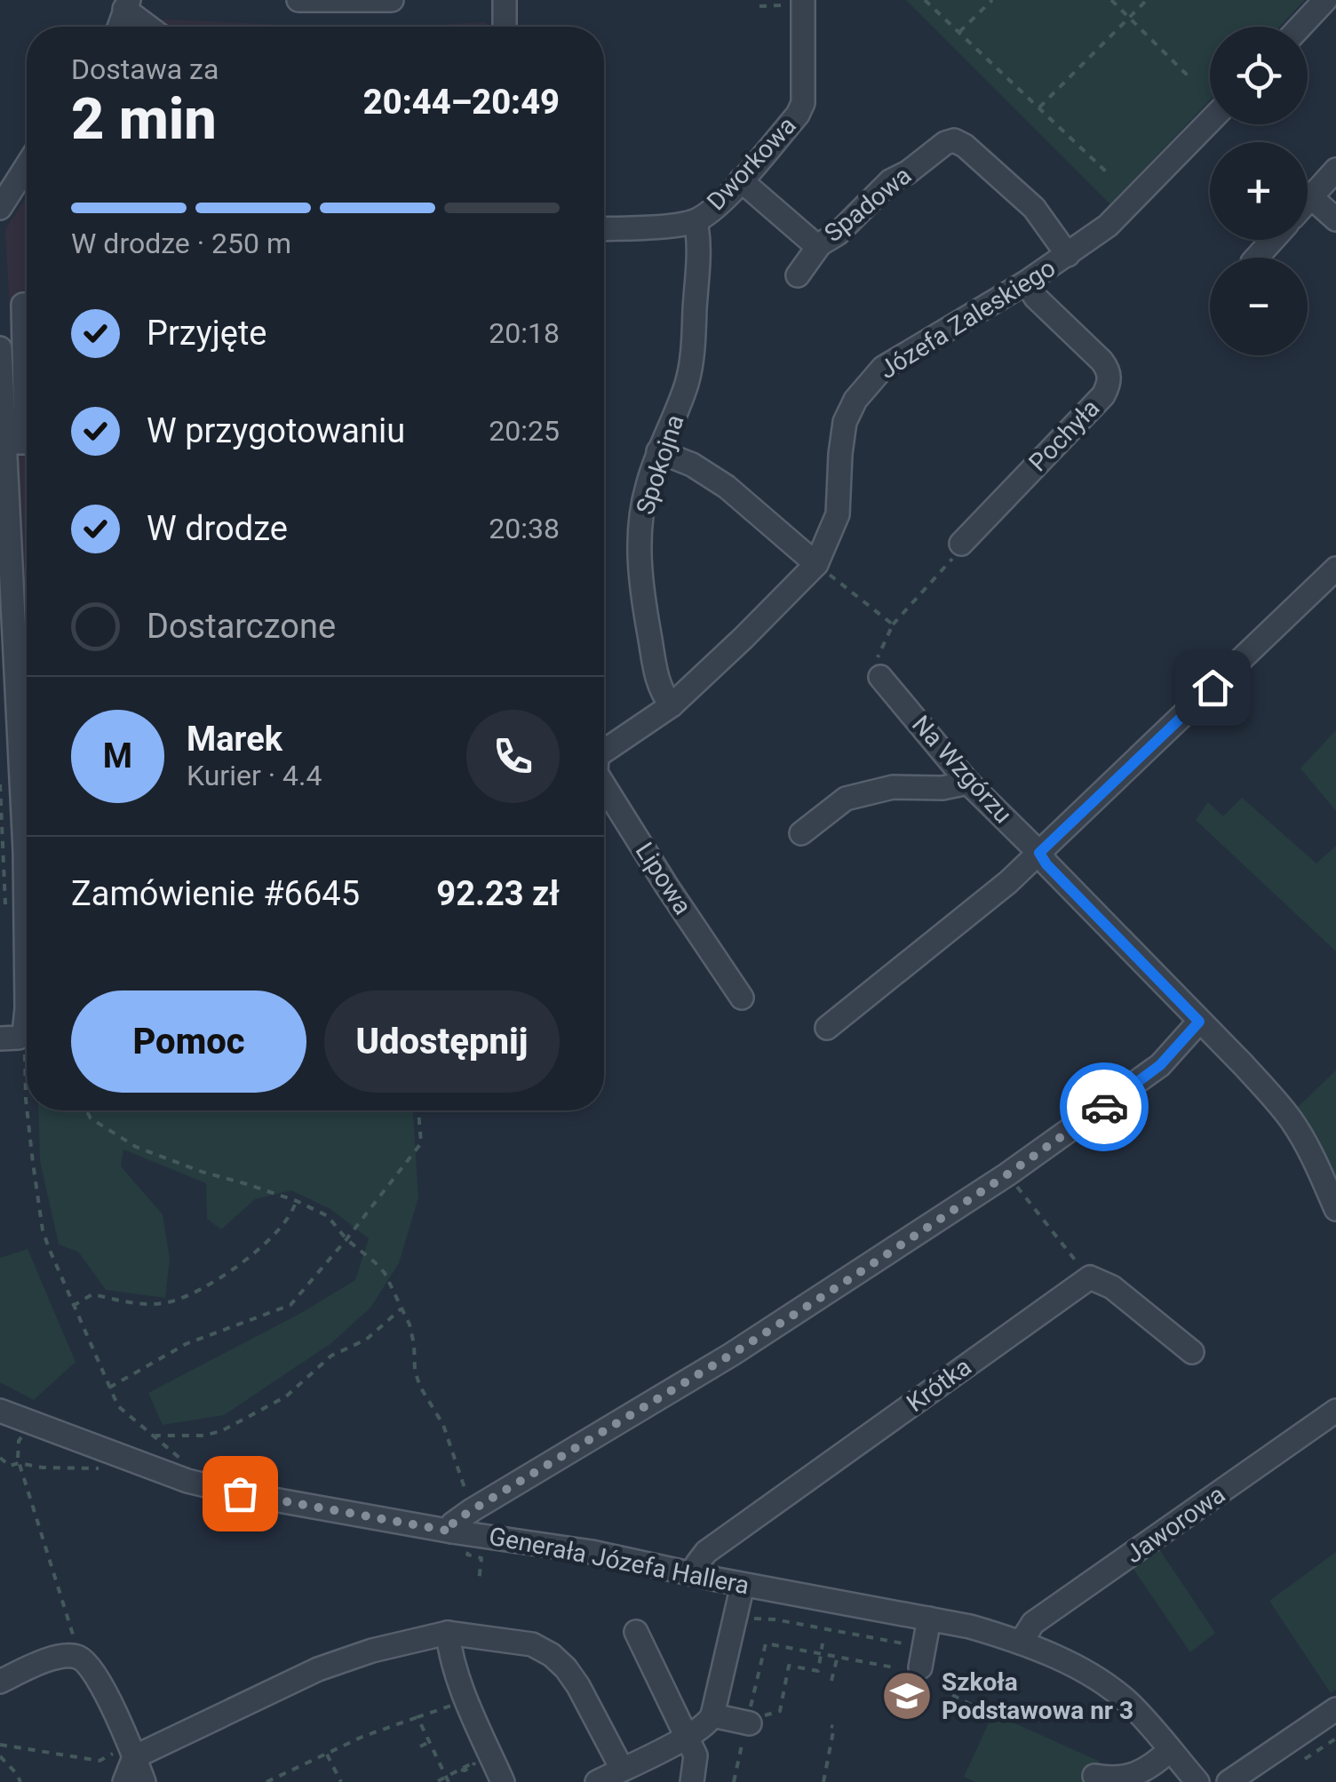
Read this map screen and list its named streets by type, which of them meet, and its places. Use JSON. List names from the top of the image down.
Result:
{
  "streets": {
    "street": [
      "Dworkowa",
      "Spadowa",
      "Józefa Zaleskiego",
      "Pochyła",
      "Spokojna",
      "Na Wzgórzu",
      "Lipowa",
      "Krótka",
      "Jaworowa",
      "Generała Józefa Hallera"
    ]
  },
  "crossings": [
    ["Dworkowa", "Spadowa"],
    ["Dworkowa", "Spokojna"],
    ["Spadowa", "Józefa Zaleskiego"],
    ["Józefa Zaleskiego", "Pochyła"],
    ["Józefa Zaleskiego", "Spokojna"],
    ["Krótka", "Generała Józefa Hallera"],
    ["Jaworowa", "Generała Józefa Hallera"]
  ],
  "places": {
    "school or university": ["Szkoła Podstawowa nr 3"]
  },
  "page": {
    "map_buttons": ["+", "−"],
    "heading": ["2 min", "Dostawa za", "20:44–20:49"],
    "panel": [
      "Marek",
      "Kurier · 4.4",
      "Zamówienie #6645",
      "92.23 zł"
    ],
    "bar": "W drodze · 250 m",
    "list": [
      ["Przyjęte", "20:18"],
      ["W przygotowaniu", "20:25"],
      ["W drodze", "20:38"],
      "Dostarczone"
    ],
    "round": "M",
    "buttons": ["Pomoc", "Udostępnij"]
  }
}
